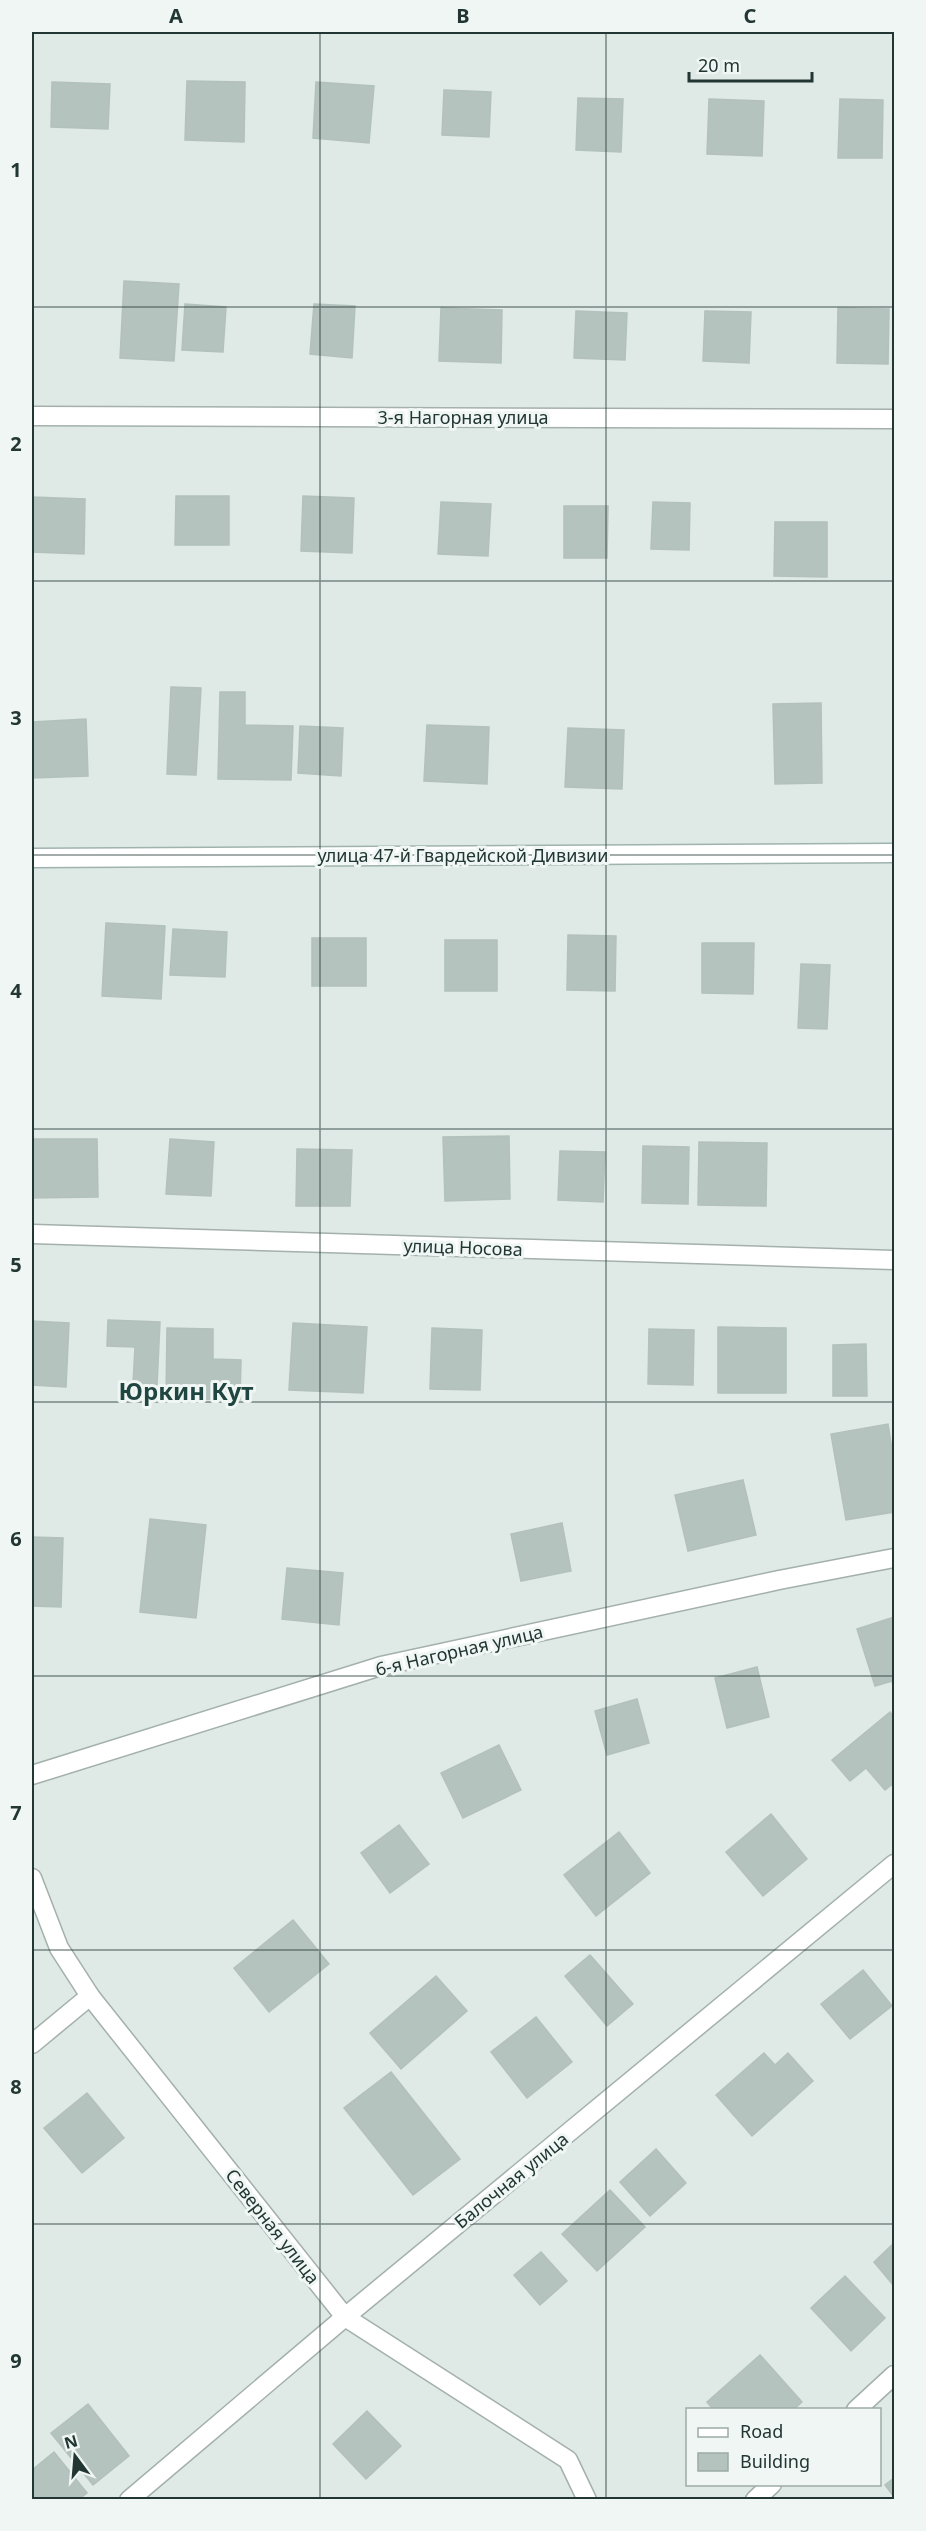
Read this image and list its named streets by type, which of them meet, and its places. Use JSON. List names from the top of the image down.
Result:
{
  "streets": {
    "street": [
      "3-я Нагорная улица",
      "улица 47-й Гвардейской Дивизии",
      "улица Носова",
      "6-я Нагорная улица",
      "Балочная улица",
      "Северная улица"
    ]
  },
  "crossings": [
    ["Балочная улица", "Северная улица"]
  ],
  "districts": ["Юркин Кут"],
  "legend": ["Road", "Building"],
  "scale_bar": "20 m",
  "north": "top",
  "grid": {
    "columns": ["A", "B", "C"],
    "rows": [
      "1",
      "2",
      "3",
      "4",
      "5",
      "6",
      "7",
      "8",
      "9"
    ]
  }
}
